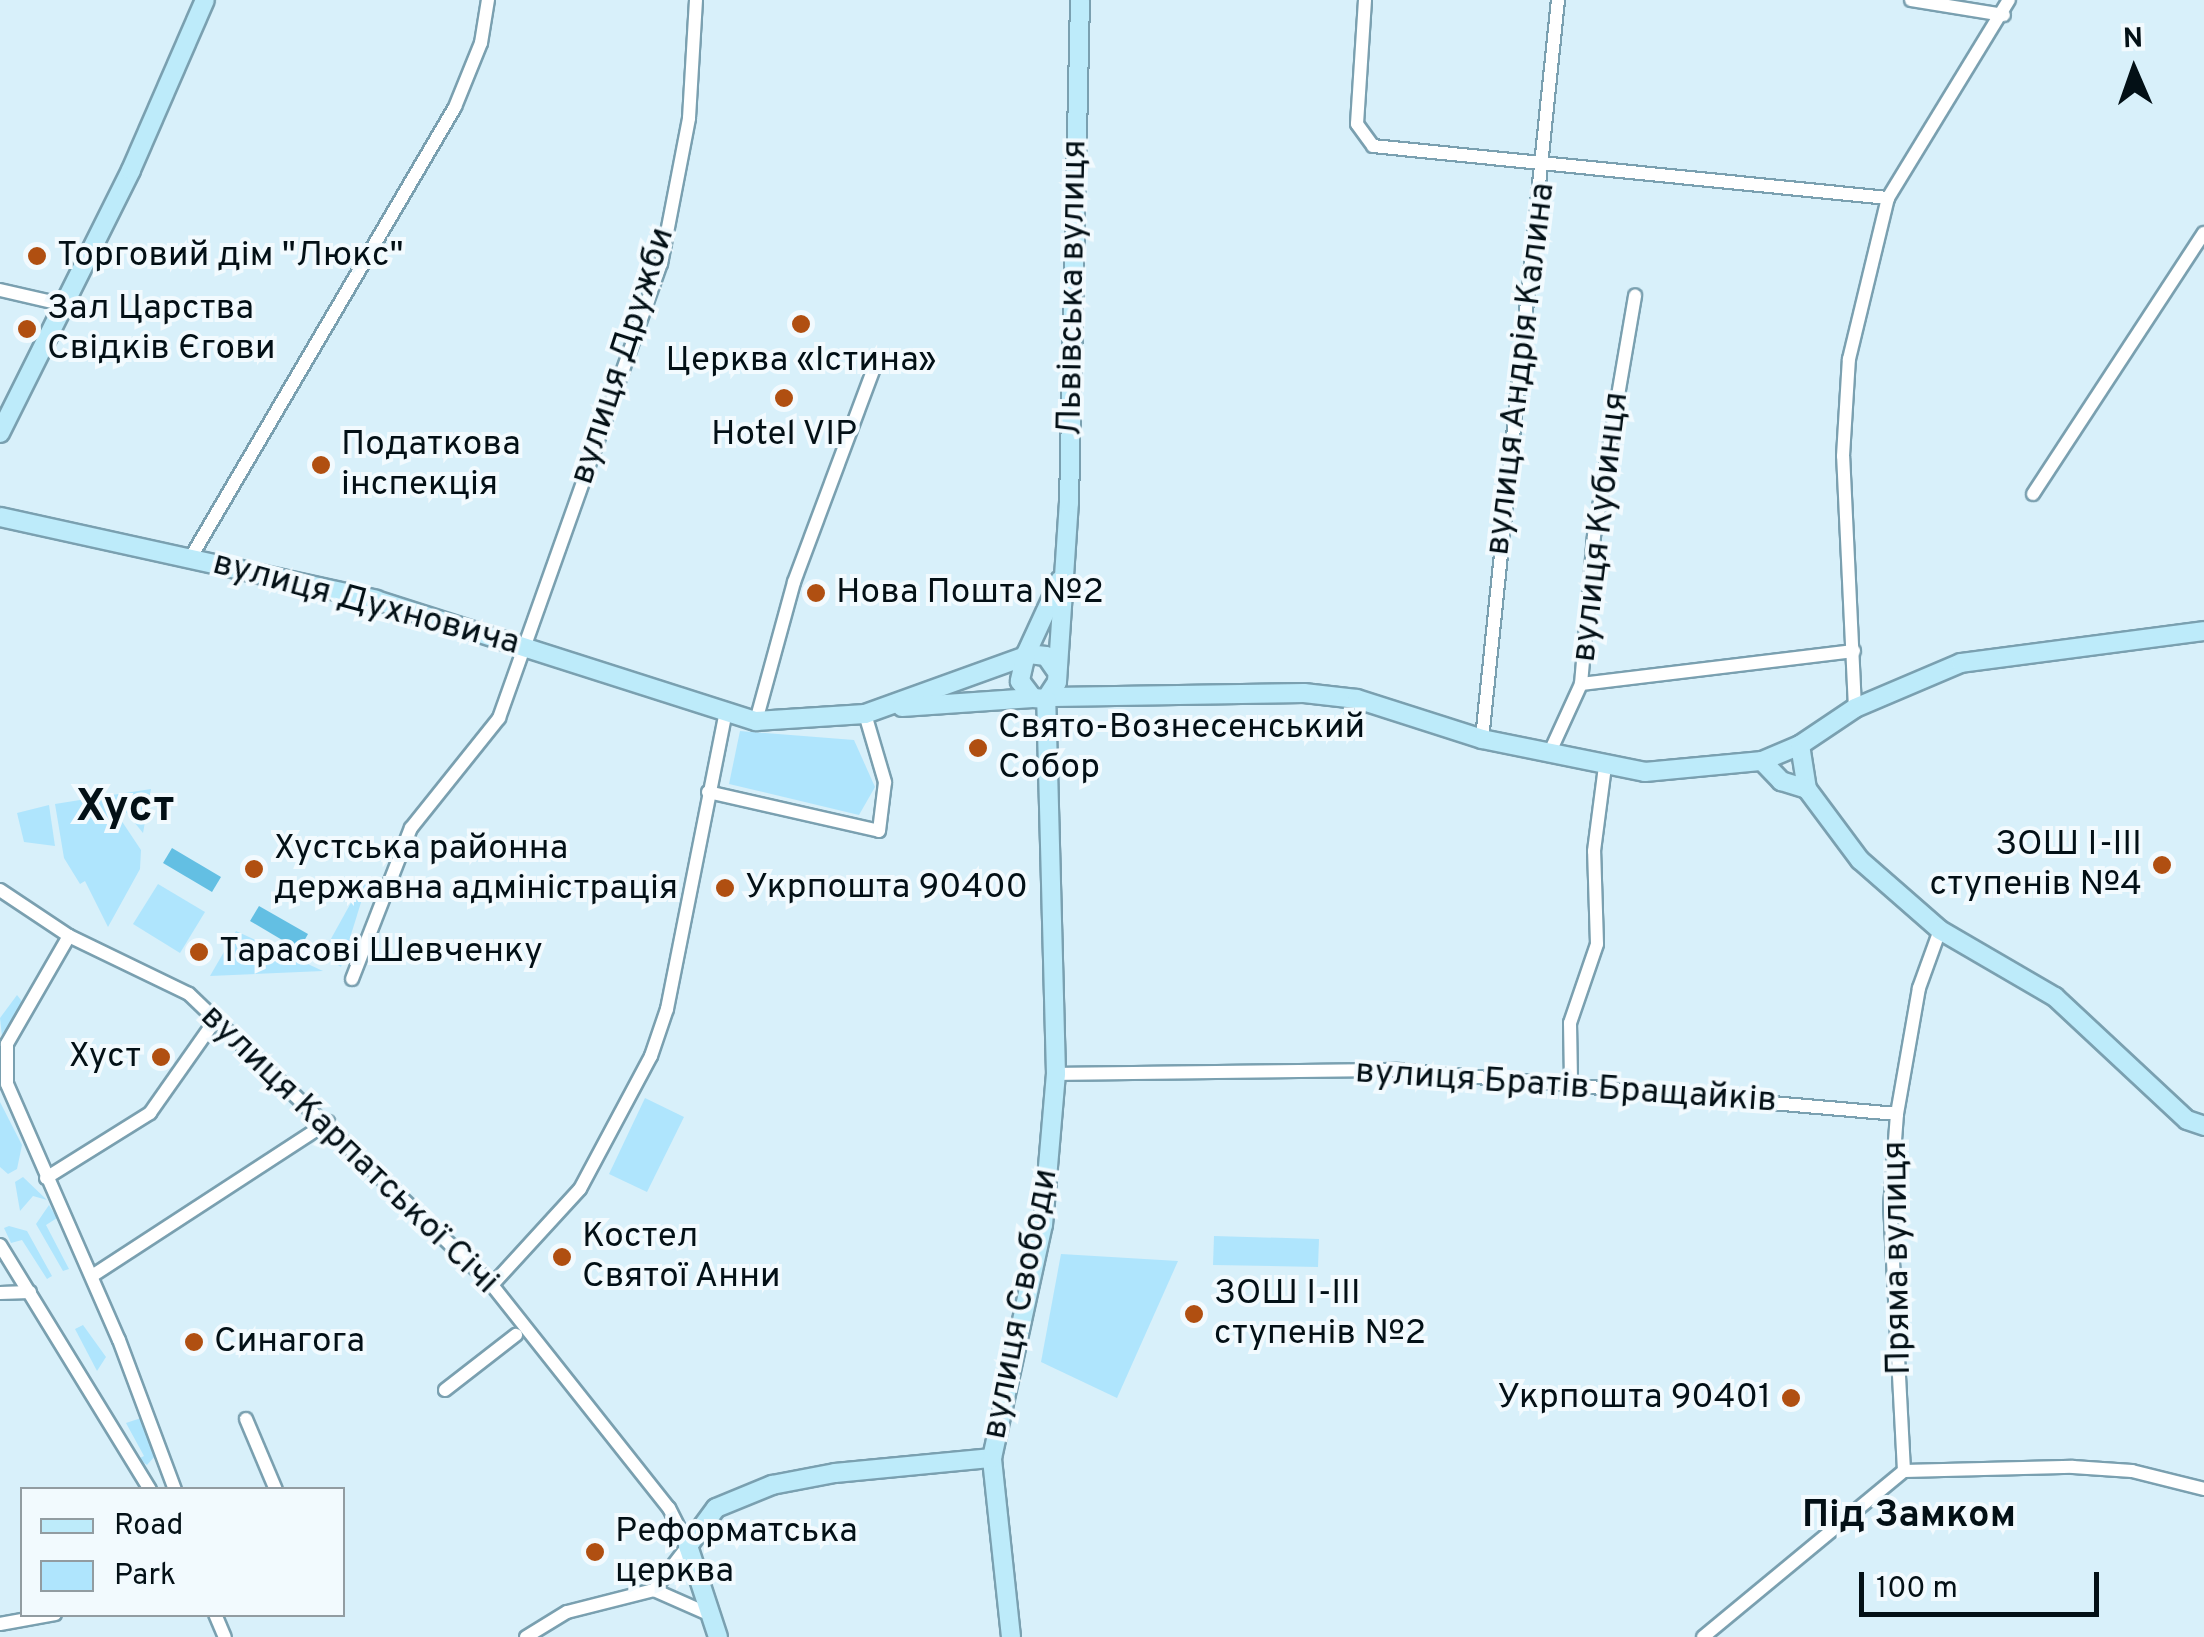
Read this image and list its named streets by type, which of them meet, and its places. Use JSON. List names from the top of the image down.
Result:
{
  "streets": {
    "main road": [
      "Львівська вулиця",
      "вулиця Духновича",
      "вулиця Карпатської Січі",
      "вулиця Свободи"
    ],
    "street": [
      "вулиця Дружби",
      "вулиця Андрія Калина",
      "вулиця Кубинця",
      "вулиця Братів Бращайків",
      "Пряма вулиця"
    ]
  },
  "crossings": [
    ["Львівська вулиця", "вулиця Духновича"],
    ["Львівська вулиця", "вулиця Свободи"],
    ["вулиця Дружби", "вулиця Духновича"],
    ["вулиця Андрія Калина", "вулиця Духновича"],
    ["вулиця Кубинця", "вулиця Духновича"],
    ["вулиця Духновича", "вулиця Свободи"],
    ["вулиця Братів Бращайків", "Пряма вулиця"],
    ["вулиця Братів Бращайків", "вулиця Свободи"],
    ["вулиця Карпатської Січі", "вулиця Свободи"]
  ],
  "districts": ["Хуст", "Під Замком"],
  "places": [
    "Торговий дім \"Люкс\"",
    "Церква «Істина»",
    "Зал Царства Свідків Єгови",
    "Hotel VIP",
    "Податкова інспекція",
    "Нова Пошта №2",
    "Свято-Вознесенський Собор",
    "ЗОШ І-ІІІ ступенів №4",
    "Хустська районна державна адміністрація",
    "Укрпошта 90400",
    "Тарасові Шевченку",
    "Хуст",
    "Костел Святої Анни",
    "ЗОШ І-ІІІ ступенів №2",
    "Синагога",
    "Укрпошта 90401",
    "Реформатська церква"
  ],
  "legend": ["Road", "Park"],
  "scale_bar": "100 m",
  "north": "top"
}
